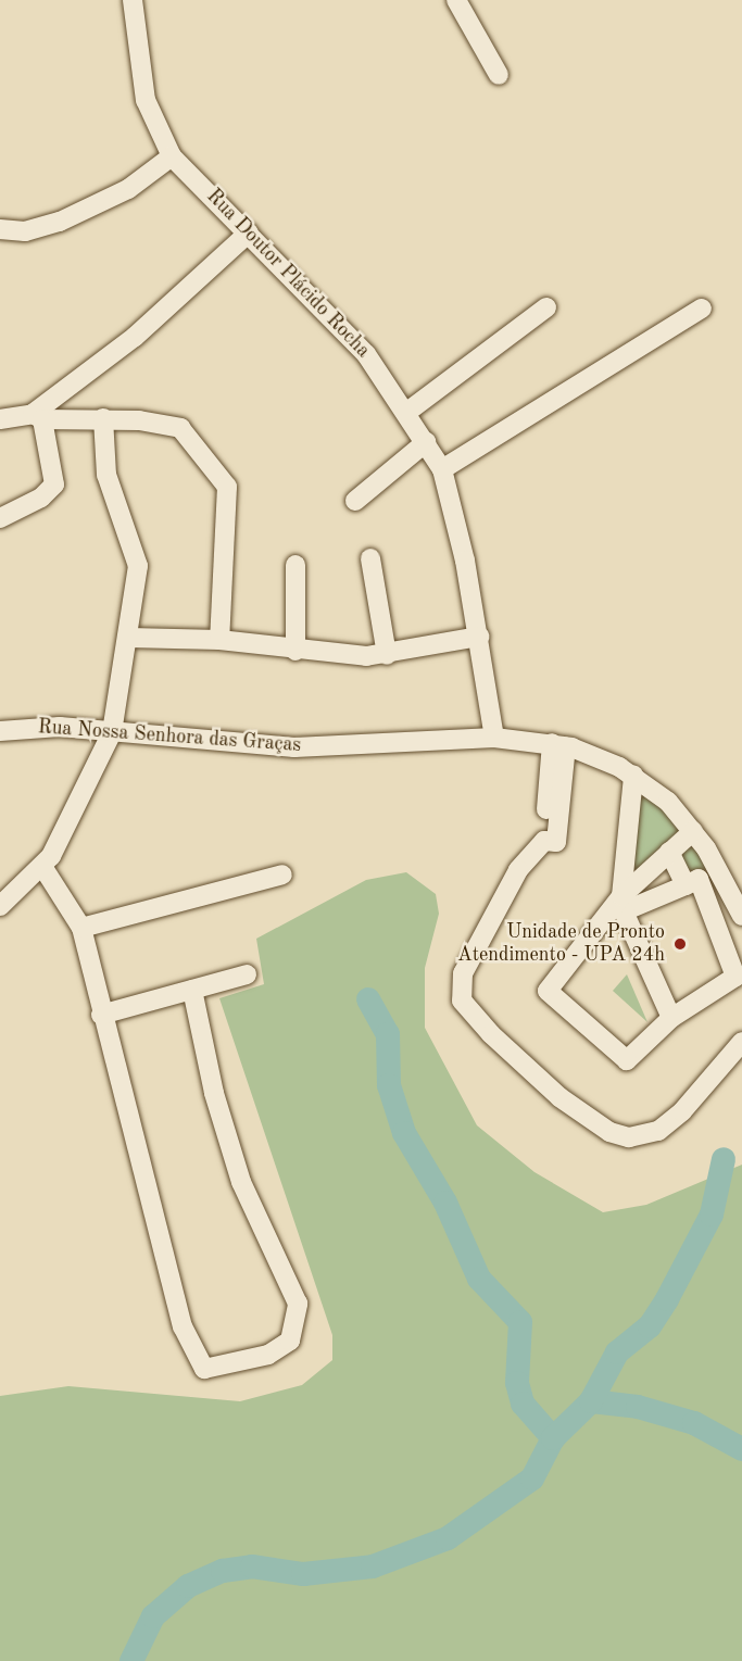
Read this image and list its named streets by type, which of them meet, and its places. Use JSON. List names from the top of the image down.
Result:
{
  "streets": {
    "street": ["Rua Doutor Plácido Rocha", "Rua Nossa Senhora das Graças"]
  },
  "crossings": [
    ["Rua Doutor Plácido Rocha", "Rua Nossa Senhora das Graças"]
  ],
  "places": ["Unidade de Pronto Atendimento - UPA 24h"]
}
